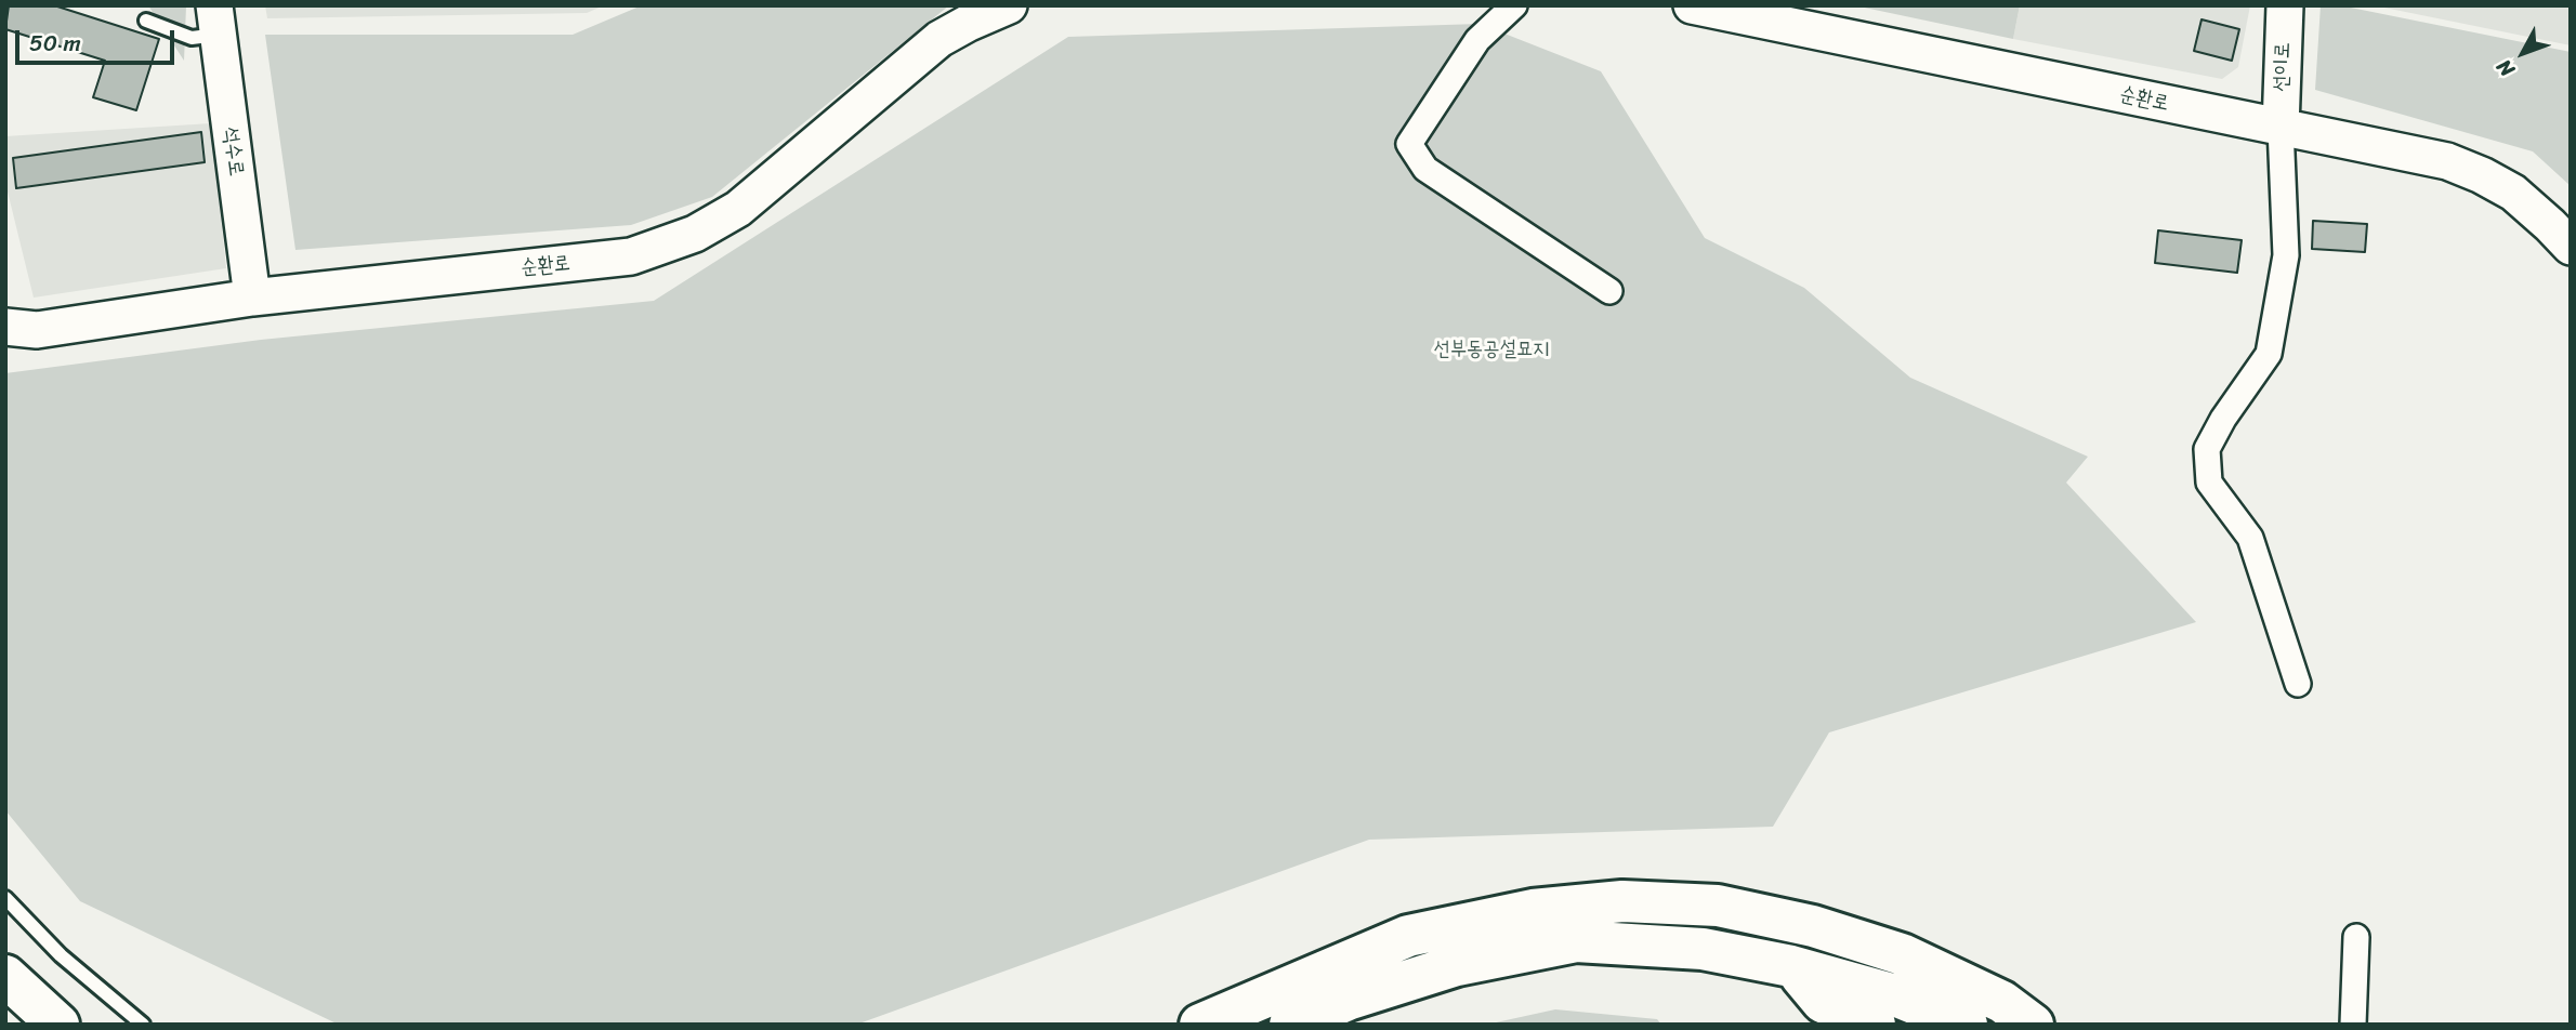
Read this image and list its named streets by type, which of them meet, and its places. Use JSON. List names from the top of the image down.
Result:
{
  "streets": {
    "main road": ["선이로", "순환로", "석수로"]
  },
  "crossings": [
    ["선이로", "순환로"],
    ["순환로", "석수로"]
  ],
  "parks": ["선부동공설묘지"],
  "scale_bar": "50 m",
  "north": "bottom left"
}
